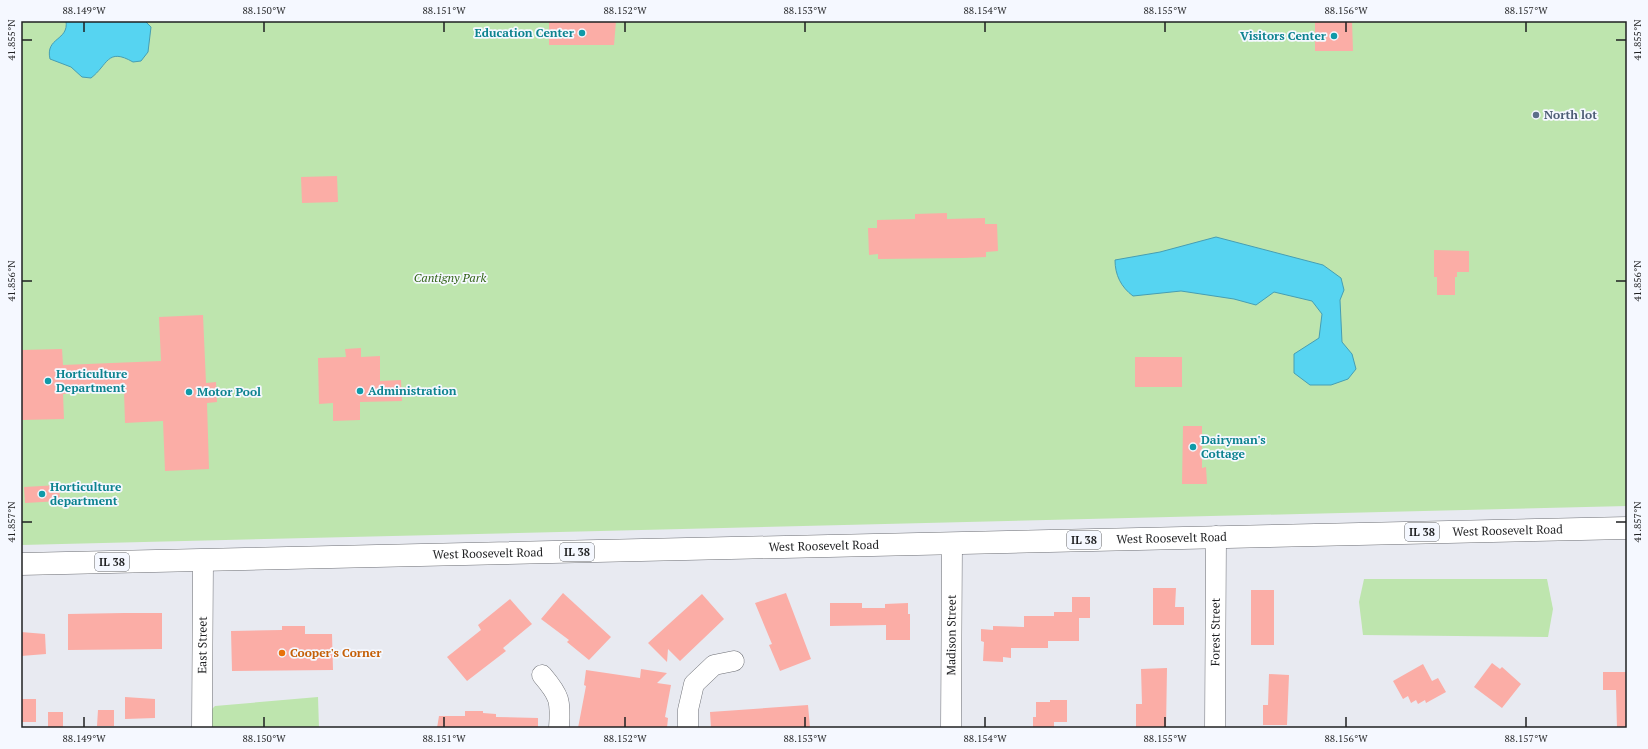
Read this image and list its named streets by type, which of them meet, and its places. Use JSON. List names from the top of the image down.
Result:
{
  "streets": {
    "main road": ["West Roosevelt Road", "IL 38"],
    "street": ["Forest Street", "Madison Street", "East Street"]
  },
  "crossings": [
    ["West Roosevelt Road", "Forest Street"],
    ["West Roosevelt Road", "Madison Street"],
    ["West Roosevelt Road", "East Street"]
  ],
  "parks": ["Cantigny Park"],
  "places": [
    "Education Center",
    "Visitors Center",
    "North lot",
    "Horticulture Department",
    "Administration",
    "Motor Pool",
    "Dairyman's Cottage",
    "Horticulture department",
    "Cooper's Corner"
  ],
  "coordinates": [
    "88.149°W",
    "88.150°W",
    "88.151°W",
    "88.152°W",
    "88.153°W",
    "88.154°W",
    "88.155°W",
    "88.156°W",
    "88.157°W",
    "41.855°N",
    "41.856°N",
    "41.857°N"
  ]
}
